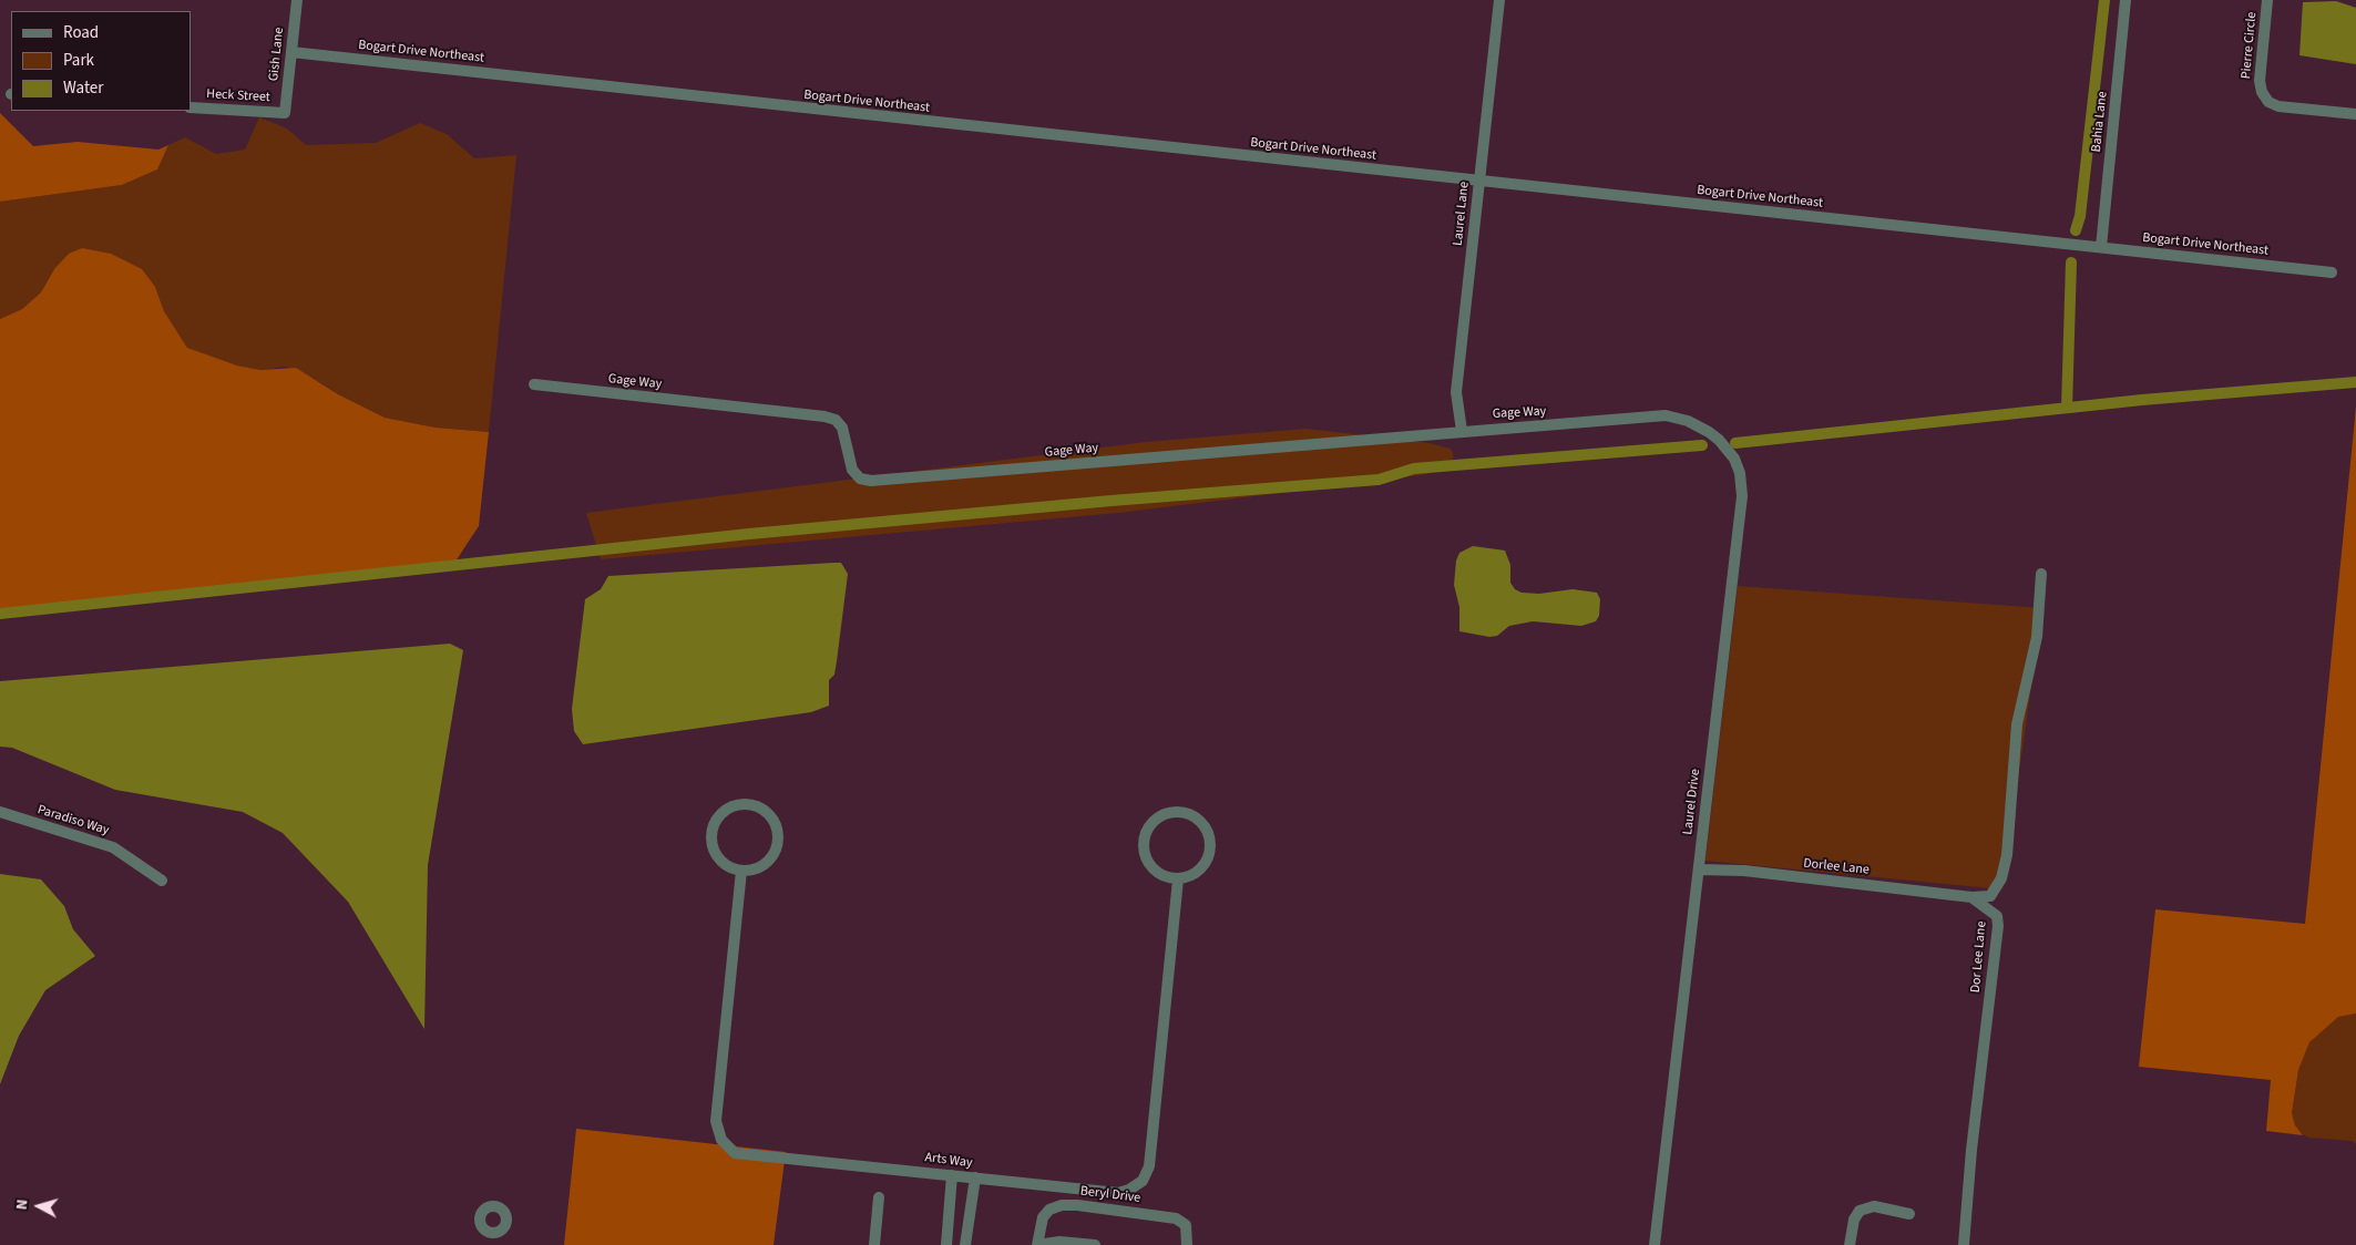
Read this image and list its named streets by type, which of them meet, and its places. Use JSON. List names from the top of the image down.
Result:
{
  "streets": {
    "street": [
      "Pierre Circle",
      "Bogart Drive Northeast",
      "Gish Lane",
      "Heck Street",
      "Bahia Lane",
      "Laurel Lane",
      "Gage Way",
      "Laurel Drive",
      "Paradiso Way",
      "Dorlee Lane",
      "Dor Lee Lane",
      "Arts Way",
      "Beryl Drive"
    ]
  },
  "crossings": [
    ["Bogart Drive Northeast", "Gish Lane"],
    ["Bogart Drive Northeast", "Bahia Lane"],
    ["Bogart Drive Northeast", "Laurel Lane"],
    ["Gish Lane", "Heck Street"],
    ["Laurel Lane", "Gage Way"],
    ["Gage Way", "Laurel Drive"],
    ["Laurel Drive", "Dorlee Lane"],
    ["Dorlee Lane", "Dor Lee Lane"]
  ],
  "legend": ["Road", "Park", "Water"],
  "north": "left"
}
